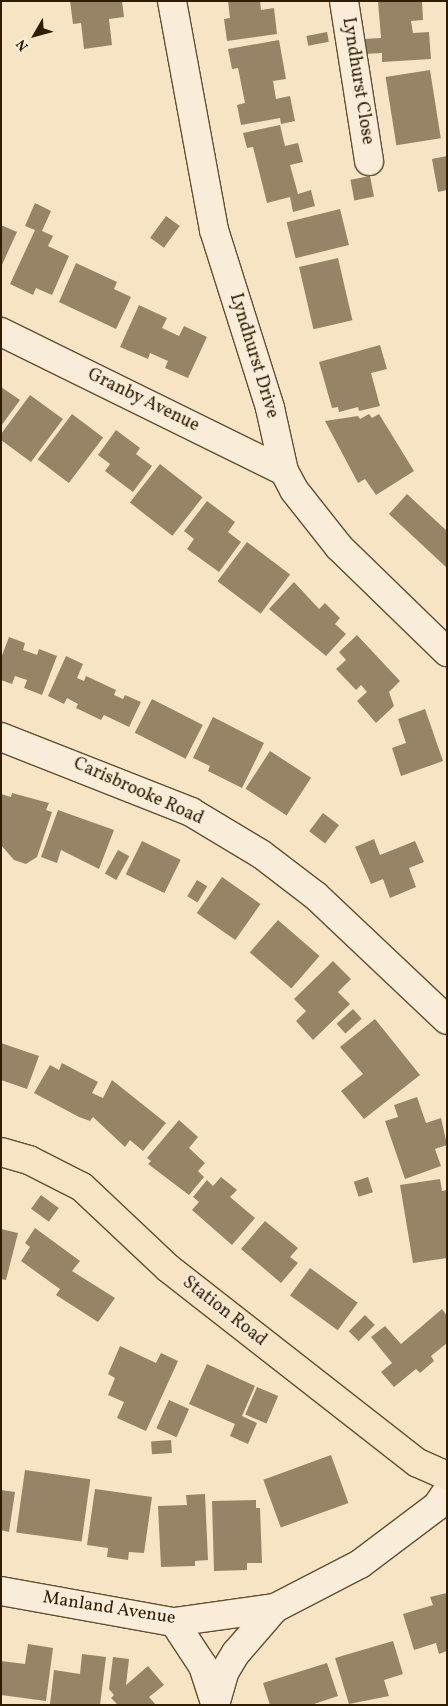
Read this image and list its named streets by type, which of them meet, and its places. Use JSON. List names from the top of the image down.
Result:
{
  "streets": {
    "main road": ["Station Road"],
    "street": [
      "Lyndhurst Close",
      "Lyndhurst Drive",
      "Granby Avenue",
      "Carisbrooke Road",
      "Manland Avenue"
    ]
  },
  "crossings": [
    ["Lyndhurst Drive", "Granby Avenue"]
  ],
  "north": "bottom left"
}
